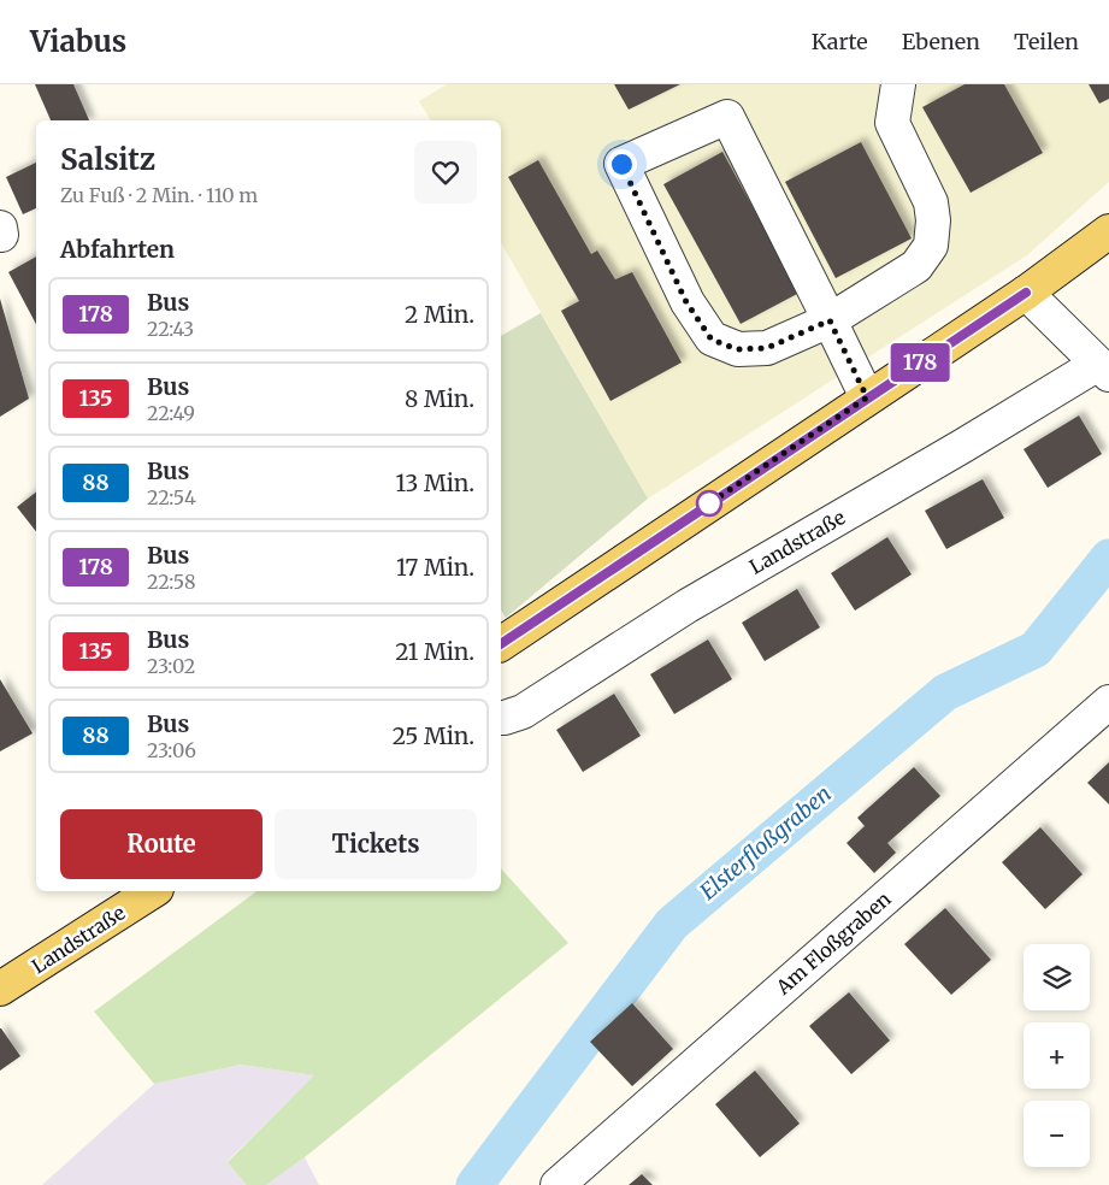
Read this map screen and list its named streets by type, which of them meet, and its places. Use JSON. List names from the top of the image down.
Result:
{
  "streets": {
    "main road": ["Landstraße"],
    "street": ["Am Floßgraben"]
  },
  "water": ["Elsterfloßgraben"],
  "lines": ["bus line 178"],
  "page": {
    "header": "Viabus",
    "nav": ["Karte", "Ebenen", "Teilen"],
    "on_map": "178",
    "heading": [
      ["Salsitz", "Zu Fuß · 2 Min. · 110 m"],
      "Abfahrten"
    ],
    "list": [
      {
        "mark": "178",
        "name": "Bus",
        "note": "22:43",
        "value": "2 Min."
      },
      {
        "mark": "135",
        "name": "Bus",
        "note": "22:49",
        "value": "8 Min."
      },
      {
        "mark": "88",
        "name": "Bus",
        "note": "22:54",
        "value": "13 Min."
      },
      {
        "mark": "178",
        "name": "Bus",
        "note": "22:58",
        "value": "17 Min."
      },
      {
        "mark": "135",
        "name": "Bus",
        "note": "23:02",
        "value": "21 Min."
      },
      {
        "mark": "88",
        "name": "Bus",
        "note": "23:06",
        "value": "25 Min."
      }
    ],
    "buttons": ["Route", "Tickets"],
    "map_buttons": ["+", "−"]
  }
}
